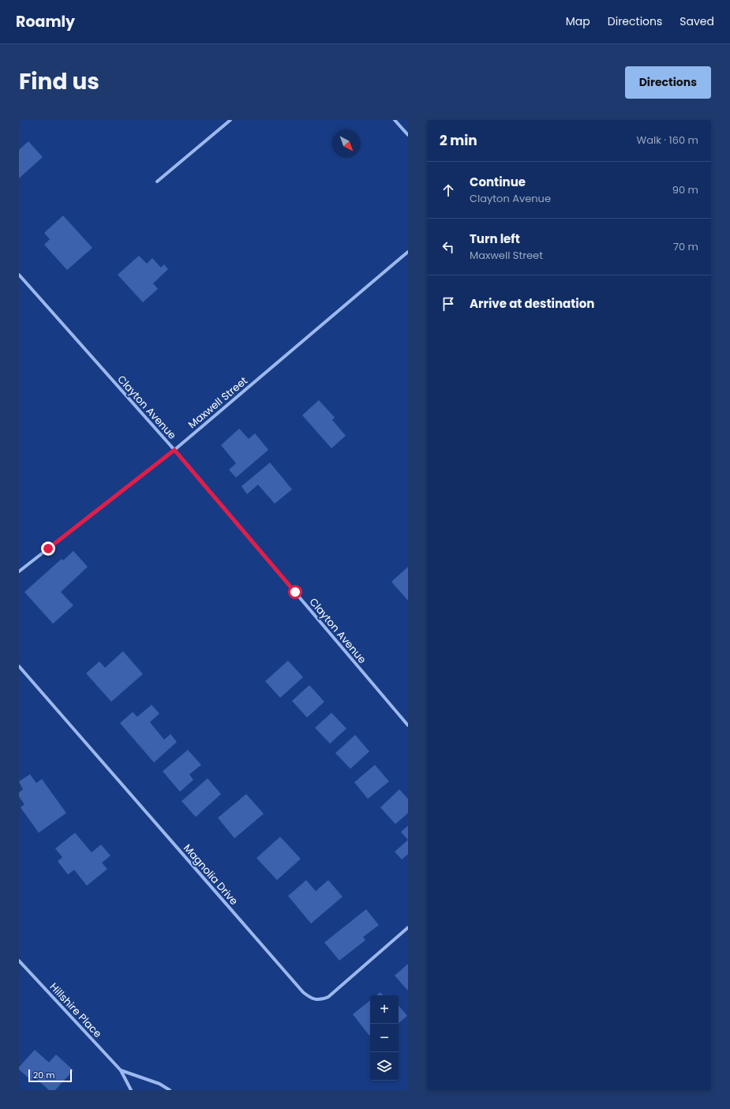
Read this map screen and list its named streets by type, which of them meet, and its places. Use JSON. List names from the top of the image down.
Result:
{
  "streets": {
    "street": [
      "Maxwell Street",
      "Clayton Avenue",
      "Magnolia Drive",
      "Hillshire Place"
    ]
  },
  "crossings": [
    ["Maxwell Street", "Clayton Avenue"]
  ],
  "scale_bar": "20 m",
  "north": "bottom right",
  "page": {
    "header": "Roamly",
    "nav": ["Map", "Directions", "Saved"],
    "title": "Find us",
    "buttons": "Directions",
    "heading": ["2 min", "Walk · 160 m"],
    "list": [
      ["Continue", "Clayton Avenue", "90 m"],
      ["Turn left", "Maxwell Street", "70 m"],
      "Arrive at destination"
    ],
    "map_buttons": ["+", "−"],
    "scale": "20 m"
  }
}
